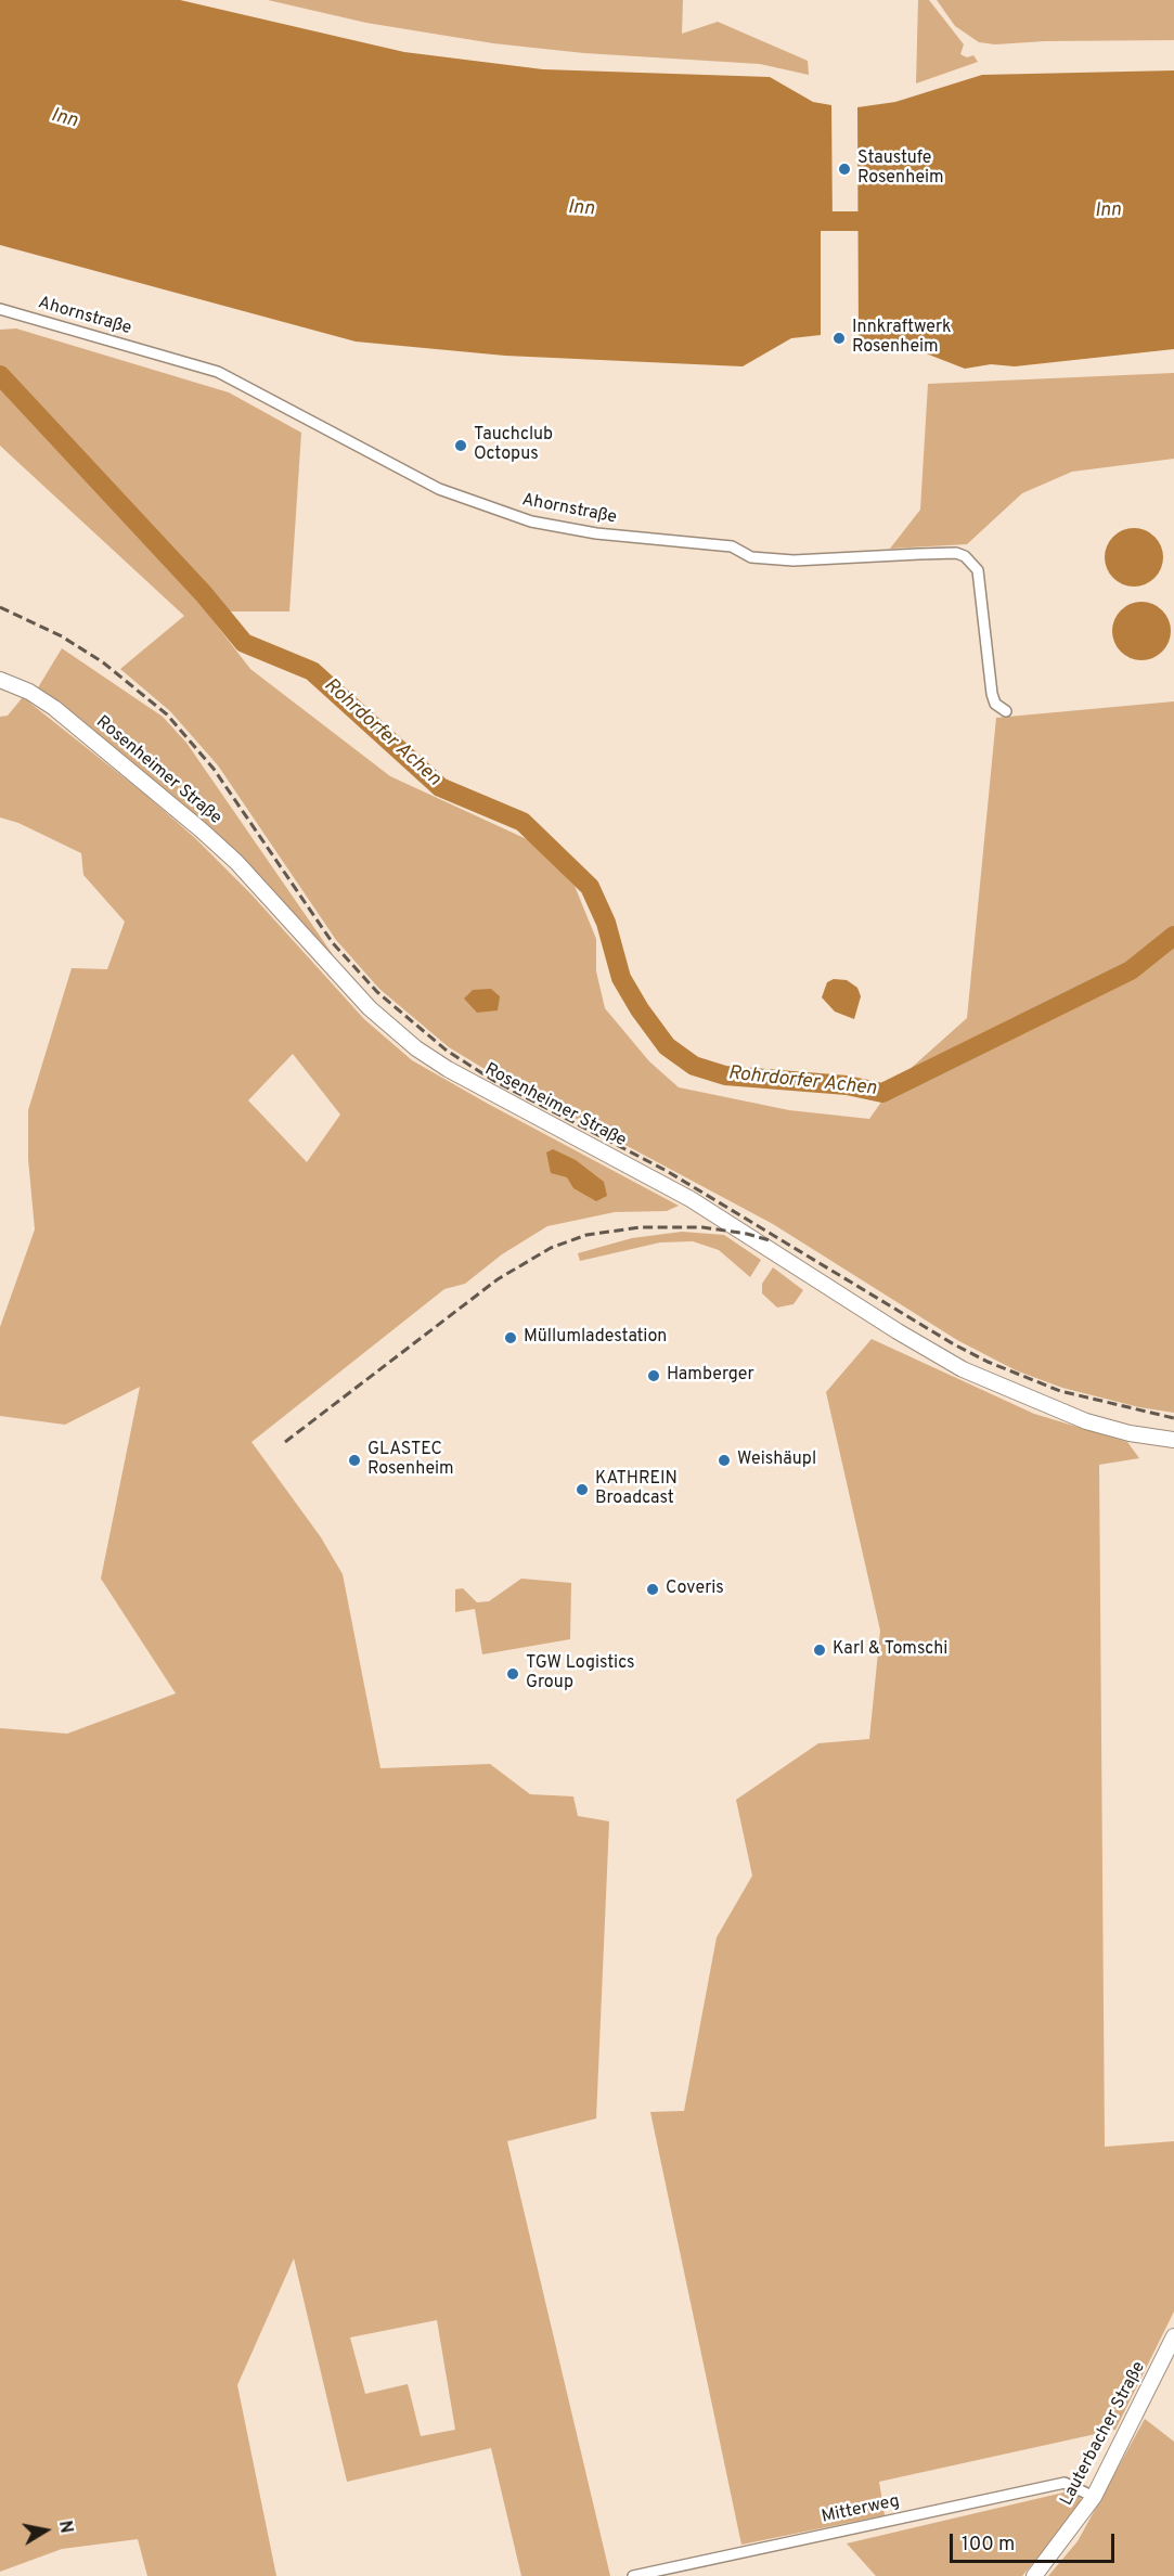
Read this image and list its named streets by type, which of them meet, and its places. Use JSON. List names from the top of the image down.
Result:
{
  "streets": {
    "main road": ["Rosenheimer Straße", "Lauterbacher Straße"],
    "street": ["Ahornstraße", "Mitterweg"]
  },
  "crossings": [
    ["Lauterbacher Straße", "Mitterweg"]
  ],
  "water": ["Inn", "Rohrdorfer Achen"],
  "places": [
    "Staustufe Rosenheim",
    "Innkraftwerk Rosenheim",
    "Tauchclub Octopus",
    "Müllumladestation",
    "Hamberger",
    "GLASTEC Rosenheim",
    "Weishäupl",
    "KATHREIN Broadcast",
    "Coveris",
    "Karl & Tomschi",
    "TGW Logistics Group"
  ],
  "scale_bar": "100 m",
  "north": "right"
}
